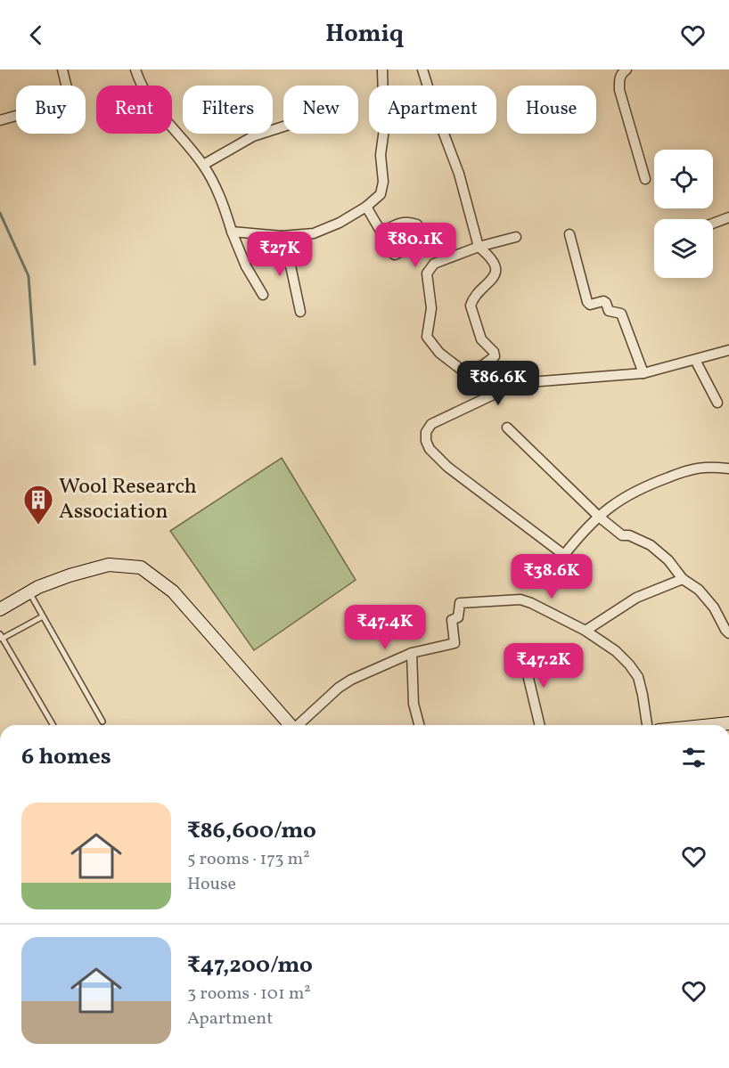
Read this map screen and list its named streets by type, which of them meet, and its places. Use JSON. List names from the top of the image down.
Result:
{
  "places": {
    "building": ["Wool Research Association"]
  },
  "page": {
    "header": "Homiq",
    "chip": [
      "Buy",
      "Rent",
      "Filters",
      "New",
      "Apartment",
      "House"
    ],
    "price": [
      "₹80.1K",
      "₹27K",
      "₹86.6K",
      "₹38.6K",
      "₹47.4K",
      "₹47.2K"
    ],
    "heading": "6 homes",
    "list": [
      {
        "name": "₹86,600/mo",
        "note": "5 rooms · 173 m² · House"
      },
      {
        "name": "₹47,200/mo",
        "note": "3 rooms · 101 m² · Apartment"
      }
    ]
  }
}
